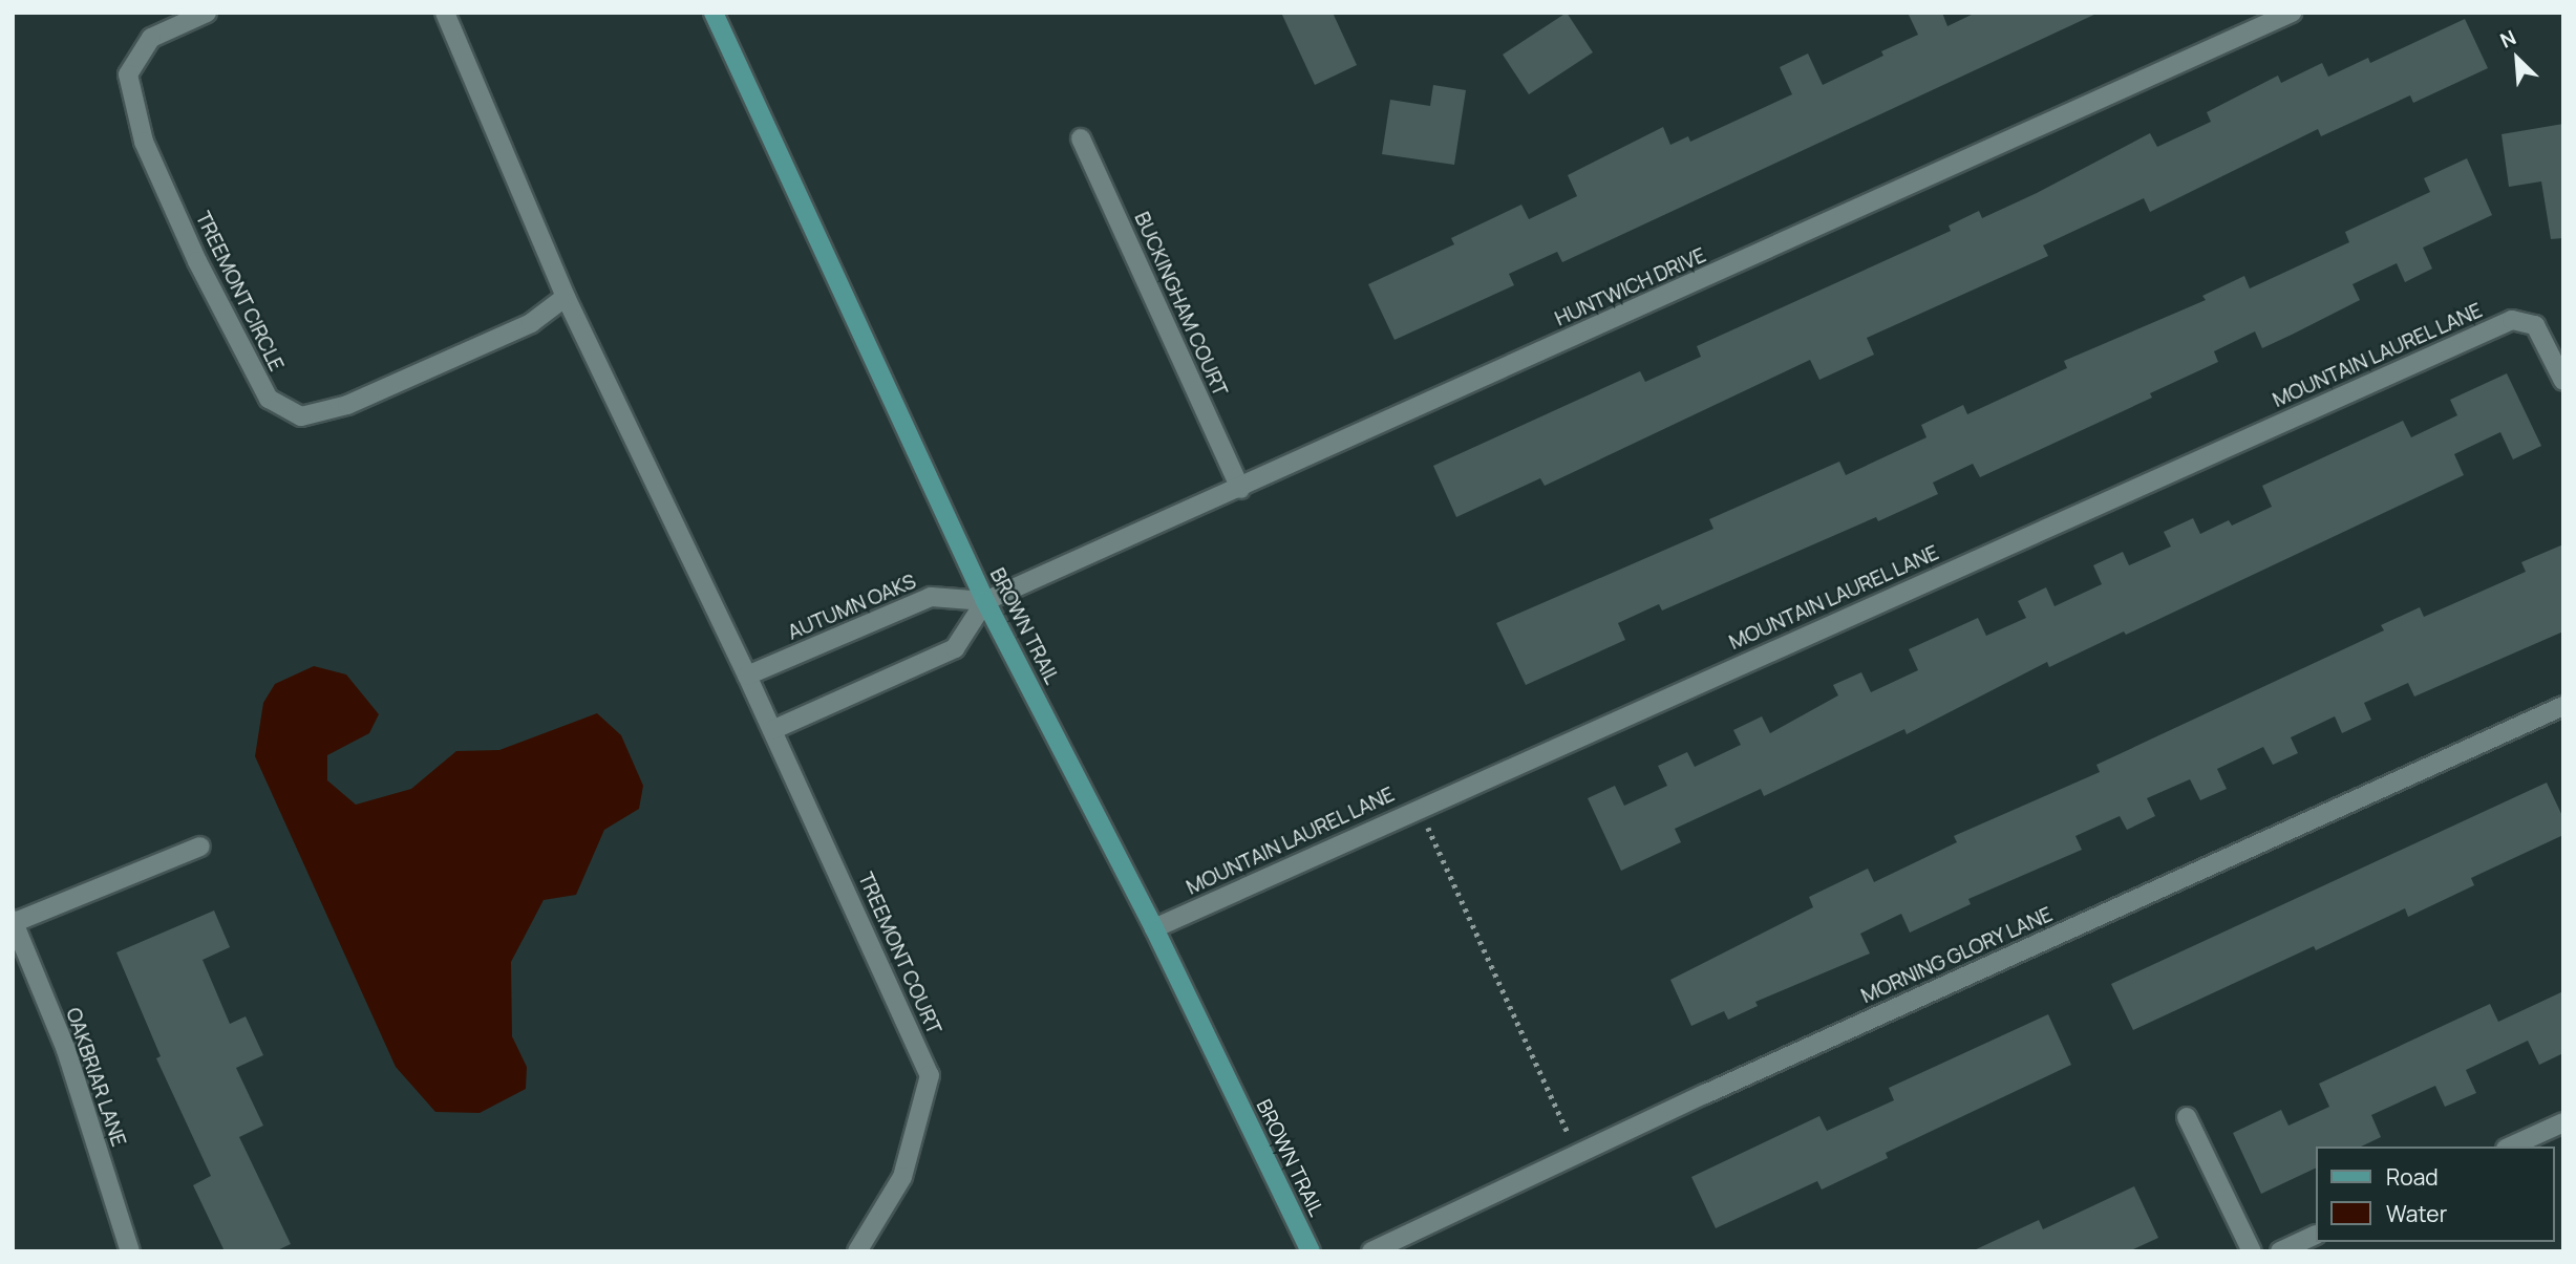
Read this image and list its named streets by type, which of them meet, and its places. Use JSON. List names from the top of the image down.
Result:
{
  "streets": {
    "street": [
      "HUNTWICH DRIVE",
      "TREEMONT CIRCLE",
      "BUCKINGHAM COURT",
      "MOUNTAIN LAUREL LANE",
      "AUTUMN OAKS",
      "BROWN TRAIL",
      "TREEMONT COURT",
      "MORNING GLORY LANE",
      "OAKBRIAR LANE"
    ]
  },
  "crossings": [
    ["HUNTWICH DRIVE", "BUCKINGHAM COURT"],
    ["HUNTWICH DRIVE", "AUTUMN OAKS"],
    ["HUNTWICH DRIVE", "BROWN TRAIL"],
    ["MOUNTAIN LAUREL LANE", "BROWN TRAIL"],
    ["AUTUMN OAKS", "BROWN TRAIL"],
    ["AUTUMN OAKS", "TREEMONT COURT"]
  ],
  "legend": ["Road", "Water"],
  "north": "top left"
}
